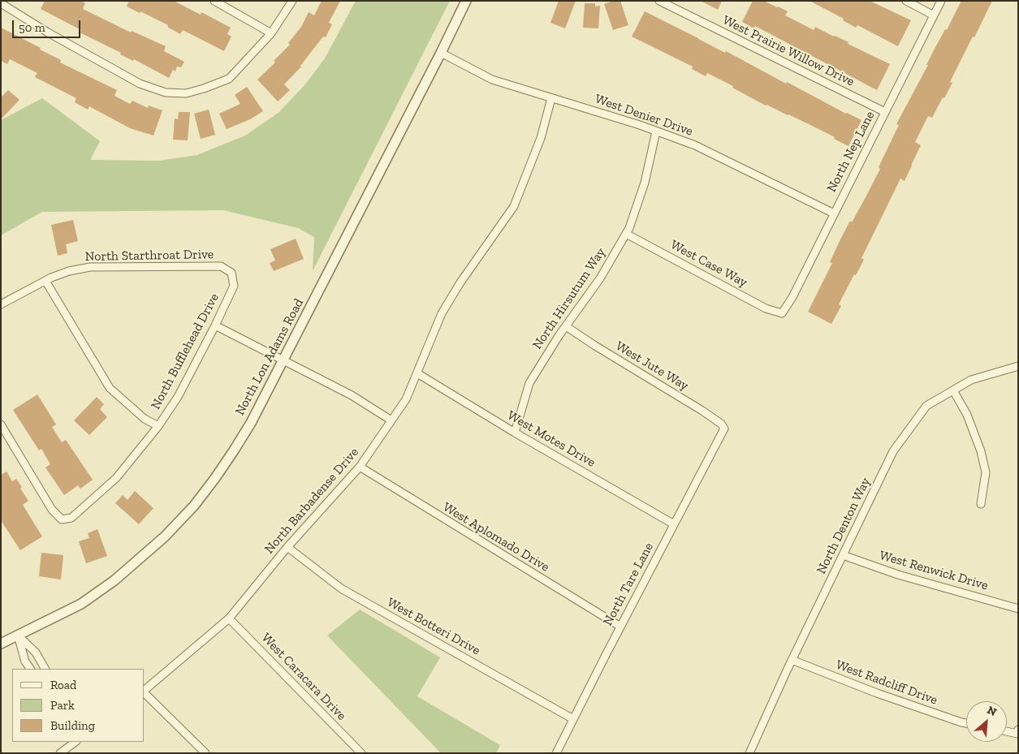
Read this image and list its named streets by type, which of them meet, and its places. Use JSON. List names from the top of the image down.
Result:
{
  "streets": {
    "street": [
      "West Prairie Willow Drive",
      "West Denier Drive",
      "North Nep Lane",
      "North Starthroat Drive",
      "West Case Way",
      "North Hirsutum Way",
      "North Bufflehead Drive",
      "North Lon Adams Road",
      "West Jute Way",
      "West Motes Drive",
      "North Barbadense Drive",
      "North Denton Way",
      "West Aplomado Drive",
      "West Renwick Drive",
      "North Tare Lane",
      "West Botteri Drive",
      "West Caracara Drive",
      "West Radcliff Drive"
    ]
  },
  "crossings": [
    ["West Prairie Willow Drive", "North Nep Lane"],
    ["West Denier Drive", "North Nep Lane"],
    ["West Denier Drive", "North Hirsutum Way"],
    ["West Denier Drive", "North Lon Adams Road"],
    ["West Denier Drive", "North Barbadense Drive"],
    ["North Nep Lane", "West Case Way"],
    ["North Starthroat Drive", "North Bufflehead Drive"],
    ["West Case Way", "North Hirsutum Way"],
    ["North Hirsutum Way", "West Jute Way"],
    ["North Hirsutum Way", "West Motes Drive"],
    ["West Jute Way", "North Tare Lane"],
    ["West Motes Drive", "North Barbadense Drive"],
    ["West Motes Drive", "North Tare Lane"],
    ["North Barbadense Drive", "West Aplomado Drive"],
    ["North Barbadense Drive", "West Botteri Drive"],
    ["North Barbadense Drive", "West Caracara Drive"],
    ["North Denton Way", "West Renwick Drive"],
    ["North Denton Way", "West Radcliff Drive"],
    ["West Aplomado Drive", "North Tare Lane"],
    ["North Tare Lane", "West Botteri Drive"]
  ],
  "legend": ["Road", "Park", "Building"],
  "scale_bar": "50 m",
  "north": "top right"
}
